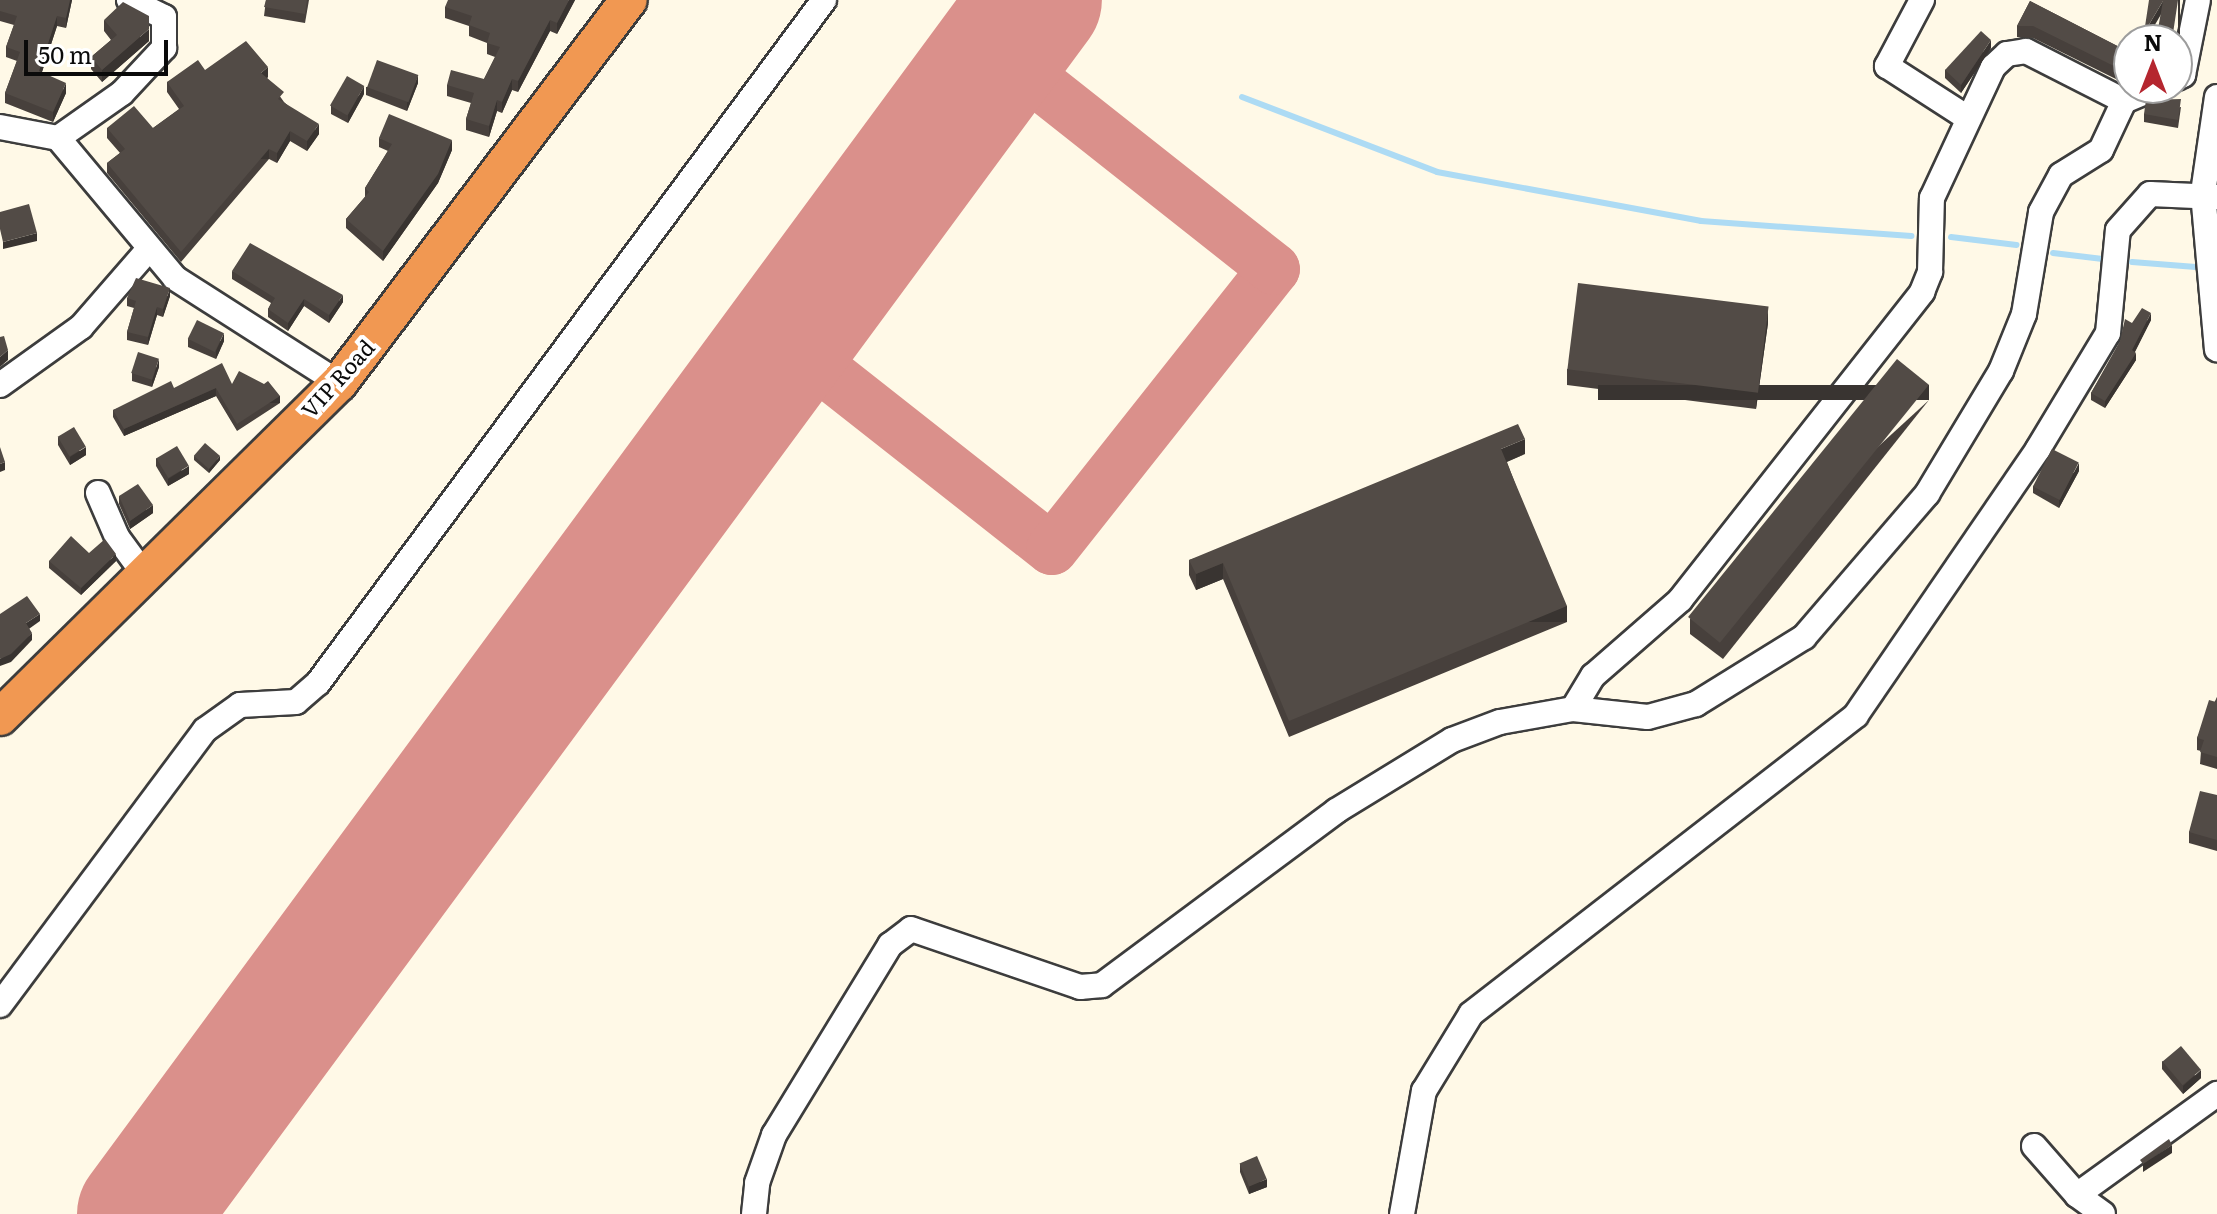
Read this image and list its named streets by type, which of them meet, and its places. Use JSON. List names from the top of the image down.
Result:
{
  "streets": {
    "highway": ["VIP Road"]
  },
  "scale_bar": "50 m",
  "north": "top"
}
